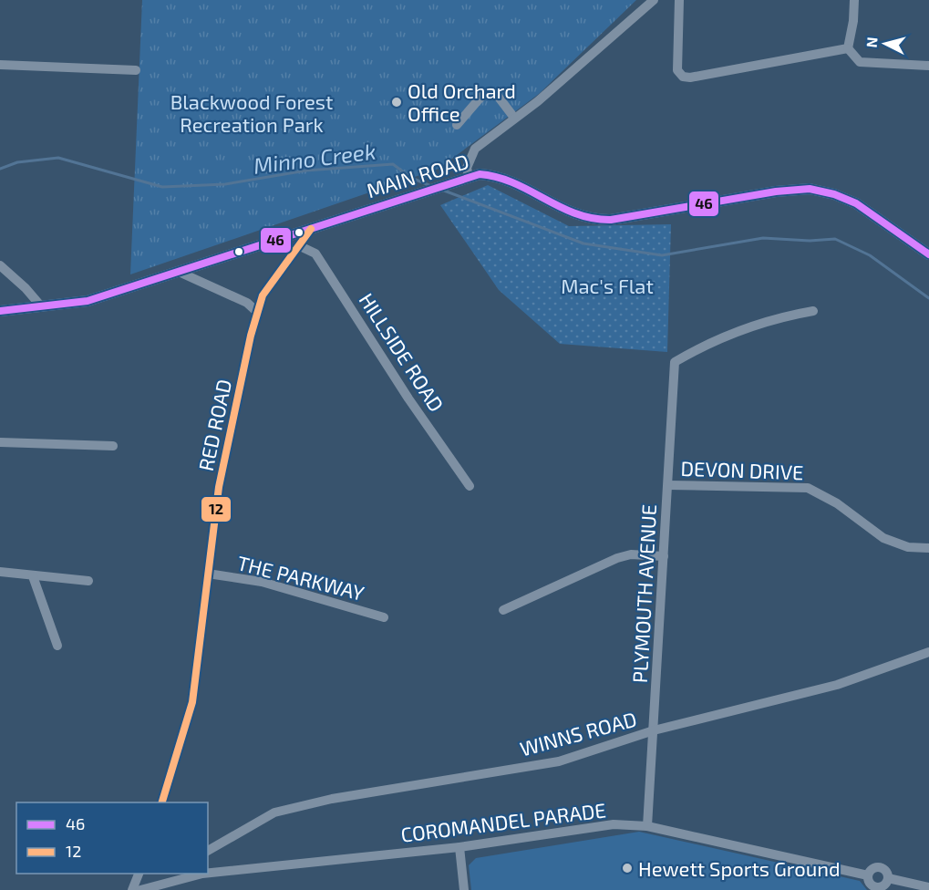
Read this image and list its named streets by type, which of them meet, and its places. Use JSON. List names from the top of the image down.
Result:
{
  "streets": {
    "main road": ["MAIN ROAD"],
    "street": [
      "HILLSIDE ROAD",
      "RED ROAD",
      "DEVON DRIVE",
      "THE PARKWAY",
      "PLYMOUTH AVENUE",
      "WINNS ROAD",
      "COROMANDEL PARADE"
    ]
  },
  "crossings": [
    ["MAIN ROAD", "RED ROAD"],
    ["HILLSIDE ROAD", "RED ROAD"],
    ["RED ROAD", "THE PARKWAY"],
    ["DEVON DRIVE", "PLYMOUTH AVENUE"],
    ["PLYMOUTH AVENUE", "WINNS ROAD"],
    ["PLYMOUTH AVENUE", "COROMANDEL PARADE"]
  ],
  "water": ["Minno Creek"],
  "parks": ["Blackwood Forest Recreation Park", "Mac's Flat"],
  "places": ["Old Orchard Office", "Hewett Sports Ground"],
  "lines": ["transit line 46", "transit line 12"],
  "legend": ["46", "12"],
  "north": "left"
}
